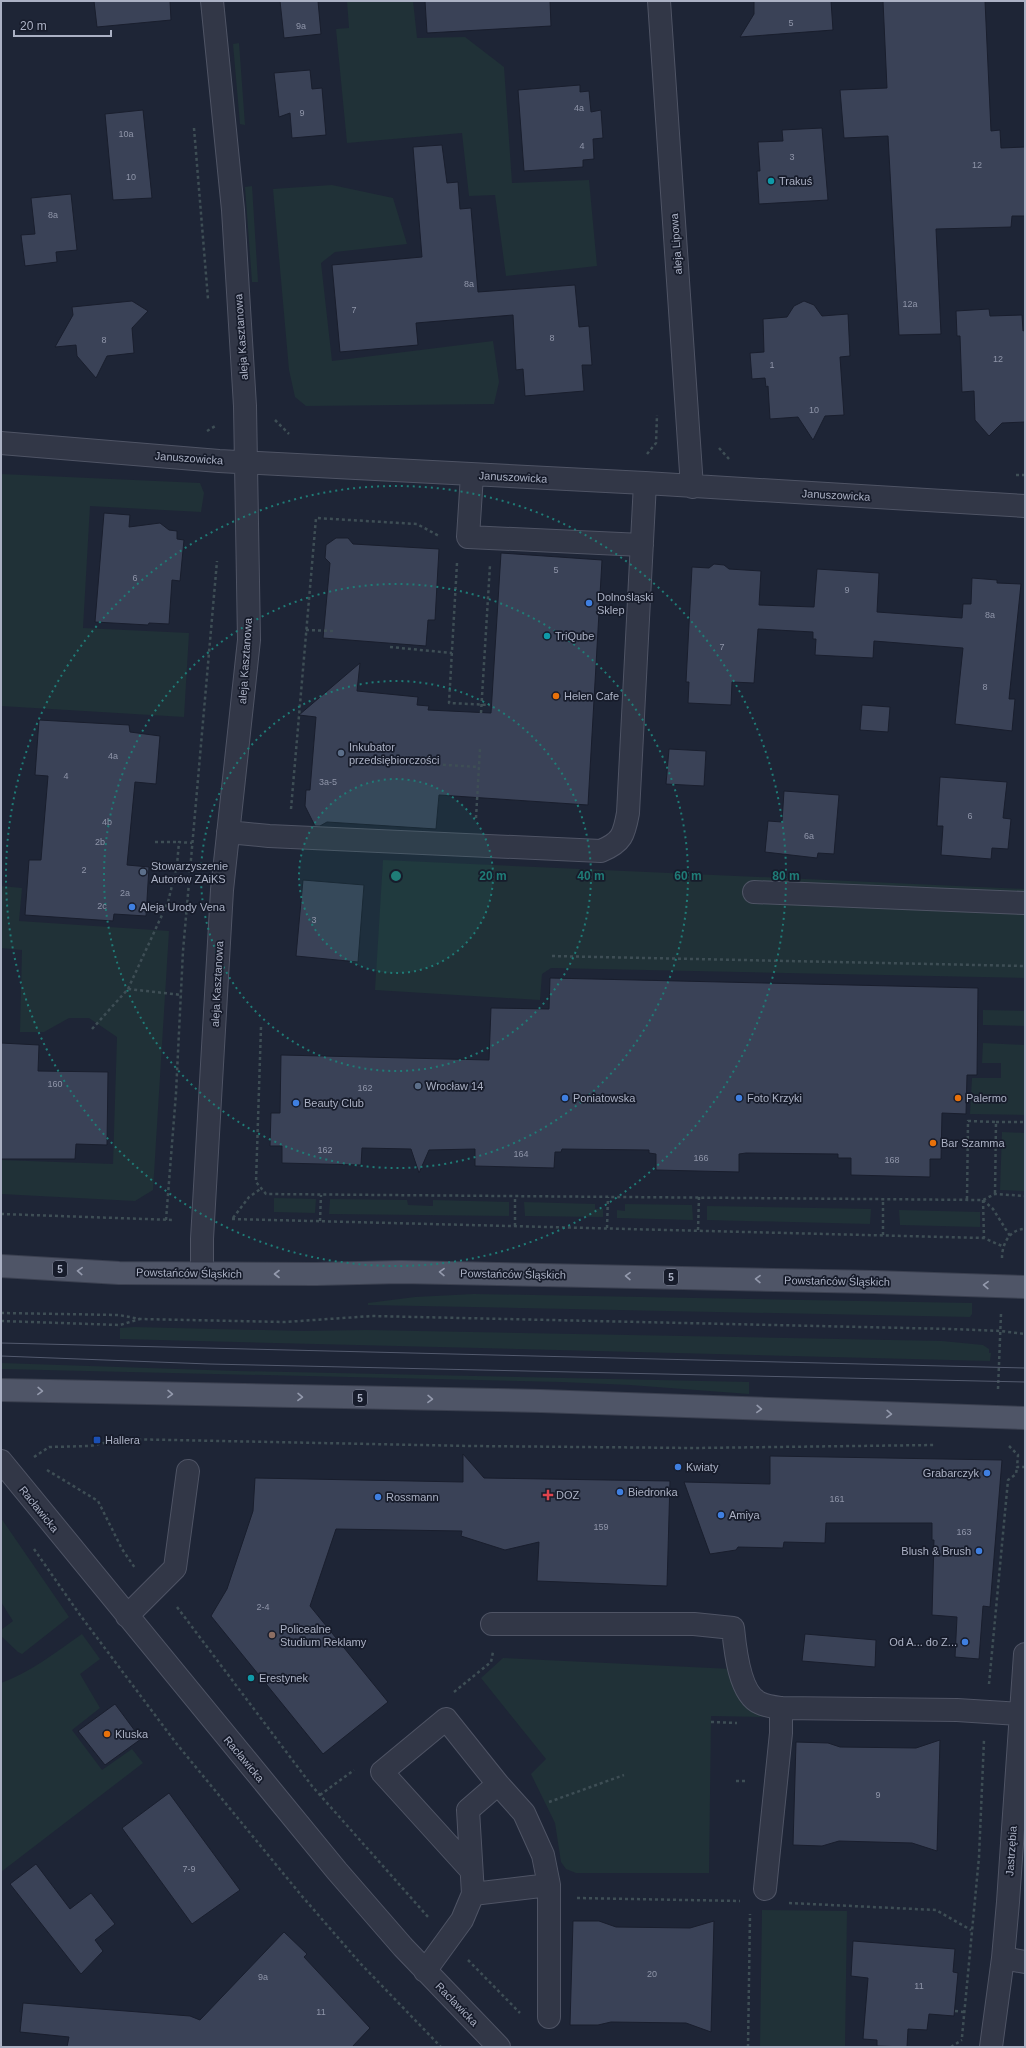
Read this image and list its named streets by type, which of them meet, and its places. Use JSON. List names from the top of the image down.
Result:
{
  "streets": {
    "main road": ["5", "Powstańców Śląskich"],
    "street": [
      "aleja Lipowa",
      "aleja Kasztanowa",
      "Januszowicka",
      "Racławicka",
      "Jastrzębia"
    ]
  },
  "crossings": [
    ["aleja Lipowa", "Januszowicka"],
    ["aleja Kasztanowa", "Januszowicka"],
    ["aleja Kasztanowa", "Powstańców Śląskich"]
  ],
  "places": {
    "other": [
      "Trakuś",
      "Dolnośląski Sklep",
      "TriQube",
      "Helen Cafe",
      "Inkubator przedsiębiorczości",
      "Stowarzyszenie Autorów ZAiKS",
      "Aleja Urody Vena",
      "Wrocław 14",
      "Poniatowska",
      "Foto Krzyki",
      "Palermo",
      "Beauty Club",
      "Bar Szamma",
      "Kwiaty",
      "Grabarczyk",
      "Biedronka",
      "Rossmann",
      "Amiya",
      "Blush & Brush",
      "Policealne Studium Reklamy",
      "Od A... do Z...",
      "Erestynek",
      "Kluska"
    ],
    "transit": ["Hallera"],
    "health": ["DOZ"]
  },
  "house_numbers": [
    "5",
    "9a",
    "4a",
    "9",
    "10a",
    "4",
    "3",
    "12",
    "10",
    "8a",
    "8a",
    "12a",
    "7",
    "8",
    "8",
    "12",
    "1",
    "10",
    "5",
    "6",
    "9",
    "8a",
    "7",
    "8",
    "4a",
    "4",
    "3a-5",
    "6",
    "4b",
    "6a",
    "2b",
    "2",
    "2a",
    "2c",
    "3",
    "160",
    "162",
    "162",
    "164",
    "166",
    "168",
    "161",
    "159",
    "163",
    "2-4",
    "9",
    "7-9",
    "20",
    "9a",
    "11",
    "11"
  ],
  "scale_bar": "20 m",
  "rings": [
    "20 m",
    "40 m",
    "60 m",
    "80 m"
  ]
}
